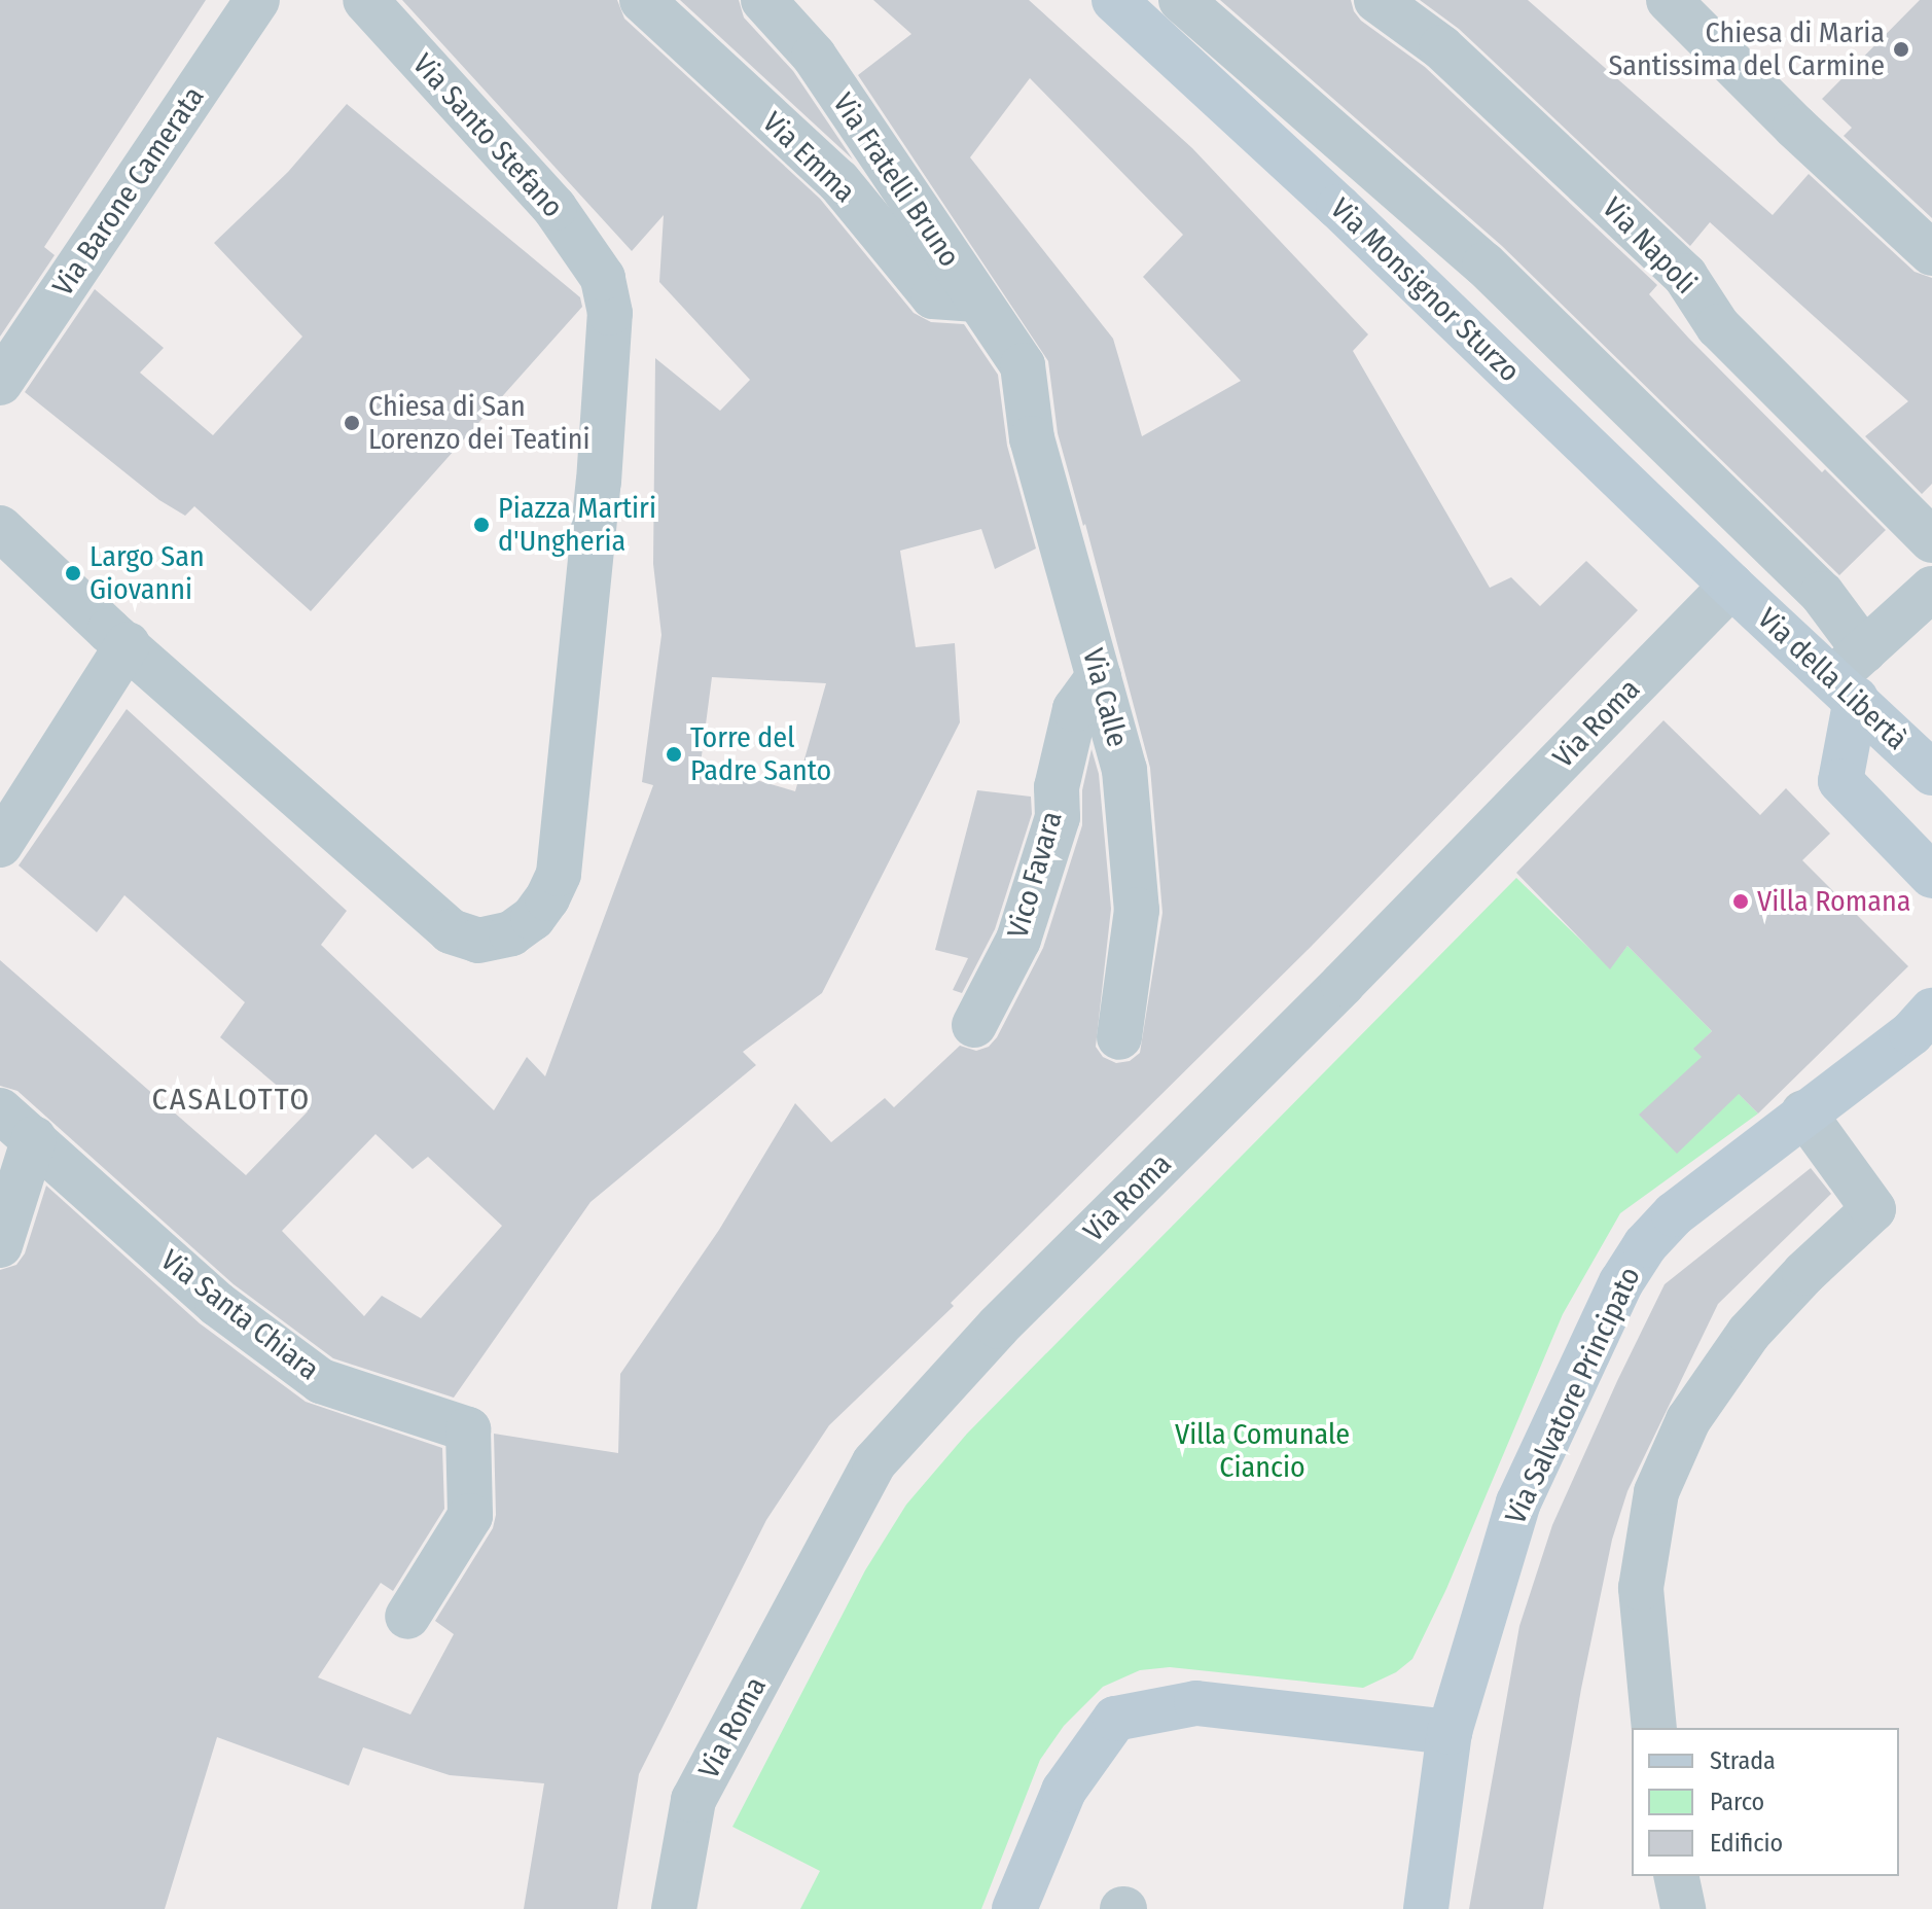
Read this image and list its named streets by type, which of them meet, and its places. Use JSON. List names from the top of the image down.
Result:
{
  "streets": {
    "main road": ["Via Monsignor Sturzo", "Via della Libertà", "Via Salvatore Principato"],
    "street": [
      "Via Santo Stefano",
      "Via Emma",
      "Via Fratelli Bruno",
      "Via Barone Camerata",
      "Via Napoli",
      "Via Calle",
      "Via Roma",
      "Vico Favara",
      "Via Santa Chiara"
    ]
  },
  "crossings": [
    ["Via Emma", "Via Fratelli Bruno"],
    ["Via Fratelli Bruno", "Via Calle"],
    ["Via Monsignor Sturzo", "Via della Libertà"],
    ["Via Monsignor Sturzo", "Via Roma"],
    ["Via della Libertà", "Via Roma"],
    ["Via Calle", "Vico Favara"]
  ],
  "districts": ["CASALOTTO"],
  "parks": ["Villa Comunale Ciancio"],
  "places": [
    "Chiesa di Maria Santissima del Carmine",
    "Chiesa di San Lorenzo dei Teatini",
    "Piazza Martiri d'Ungheria",
    "Largo San Giovanni",
    "Torre del Padre Santo",
    "Villa Romana"
  ],
  "legend": ["Strada", "Parco", "Edificio"]
}
